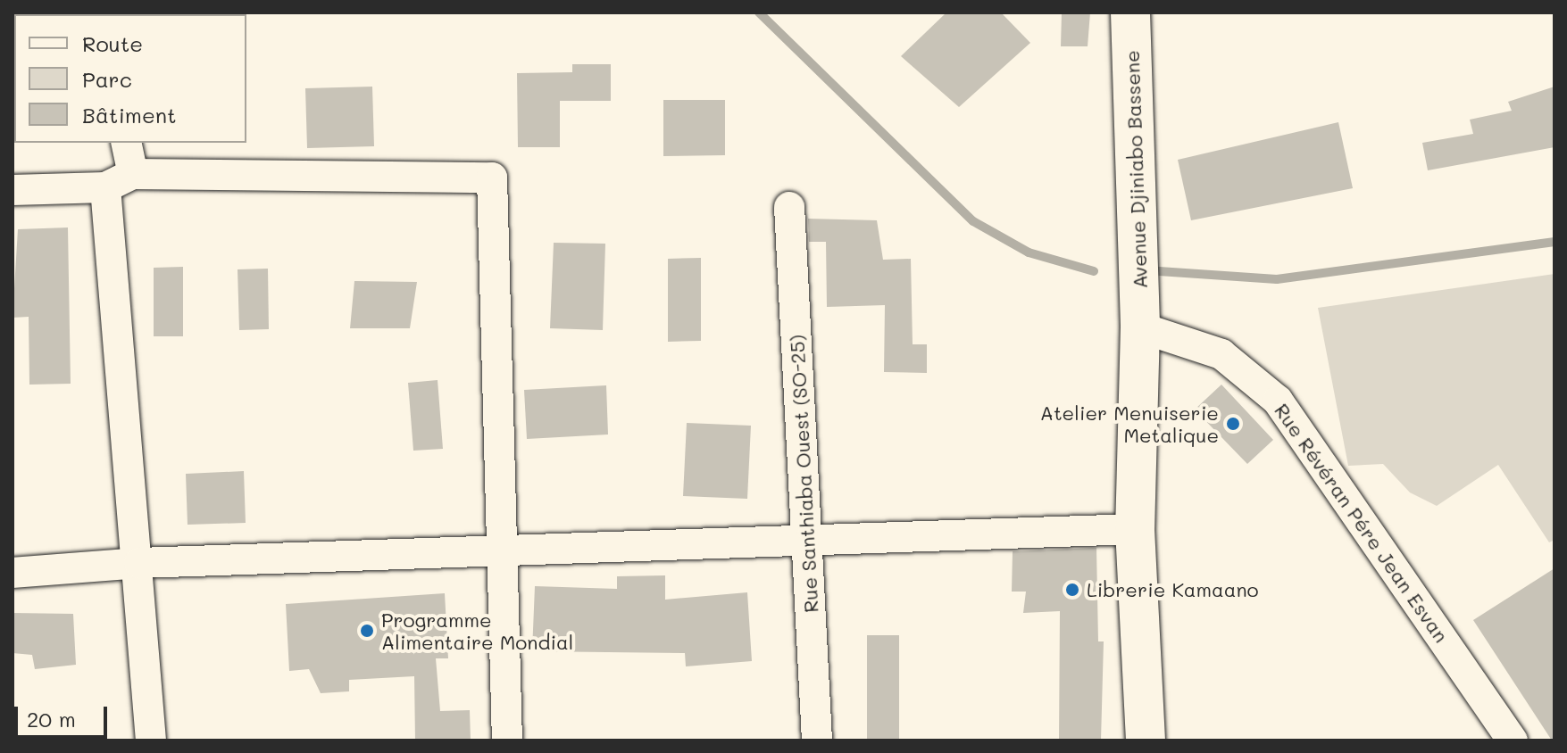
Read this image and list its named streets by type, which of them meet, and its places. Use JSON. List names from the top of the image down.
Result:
{
  "streets": {
    "main road": ["Avenue Djiniabo Bassene"],
    "street": ["Rue Santhiaba Ouest (SO-25)", "Rue Révéran Pére Jean Esvan"]
  },
  "crossings": [
    ["Avenue Djiniabo Bassene", "Rue Révéran Pére Jean Esvan"]
  ],
  "places": ["Atelier Menuiserie Metalique", "Librerie Kamaano", "Programme Alimentaire Mondial"],
  "legend": ["Route", "Parc", "Bâtiment"],
  "scale_bar": "20 m"
}
